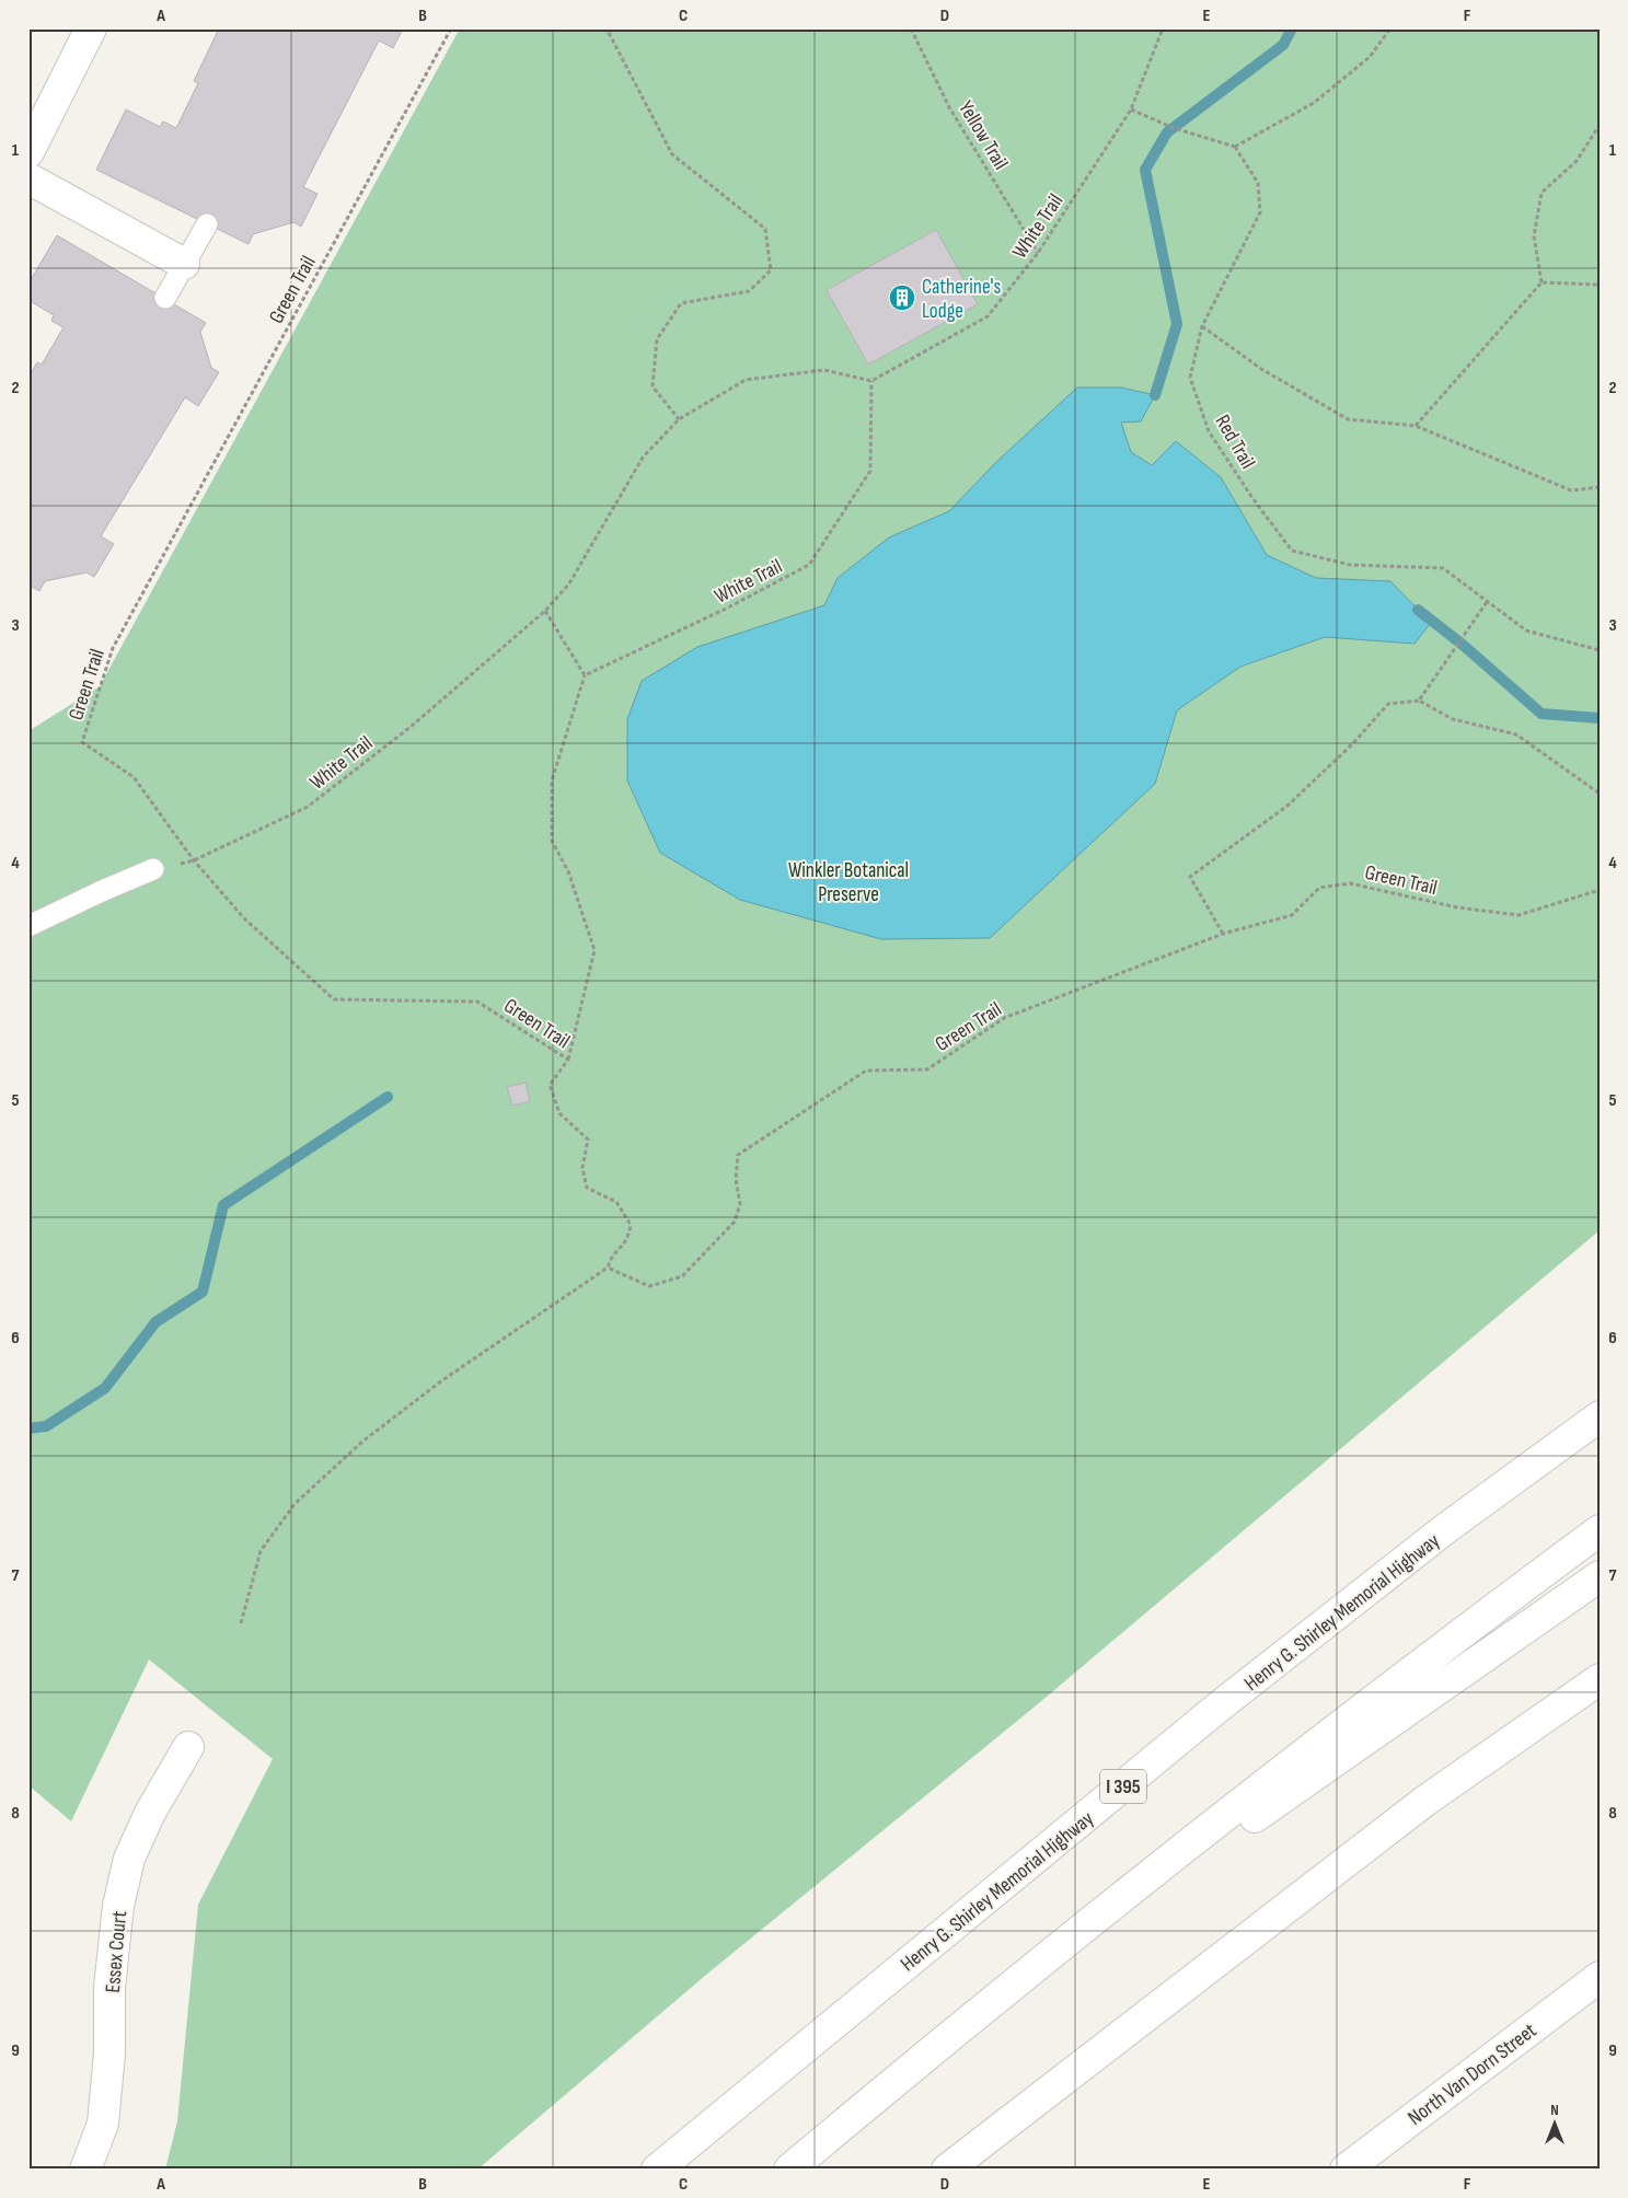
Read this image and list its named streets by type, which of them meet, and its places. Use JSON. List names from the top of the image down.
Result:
{
  "streets": {
    "main road": [
      "Henry G. Shirley Memorial Highway",
      "I 395",
      "Essex Court",
      "North Van Dorn Street"
    ],
    "path": [
      "Yellow Trail",
      "White Trail",
      "Green Trail",
      "Red Trail"
    ]
  },
  "crossings": [
    ["Yellow Trail", "White Trail"],
    ["White Trail", "Green Trail"]
  ],
  "parks": ["Winkler Botanical Preserve"],
  "places": {
    "building": ["Catherine's Lodge"]
  },
  "north": "top",
  "grid": {
    "columns": [
      "A",
      "B",
      "C",
      "D",
      "E",
      "F"
    ],
    "rows": [
      "1",
      "2",
      "3",
      "4",
      "5",
      "6",
      "7",
      "8",
      "9"
    ]
  }
}
